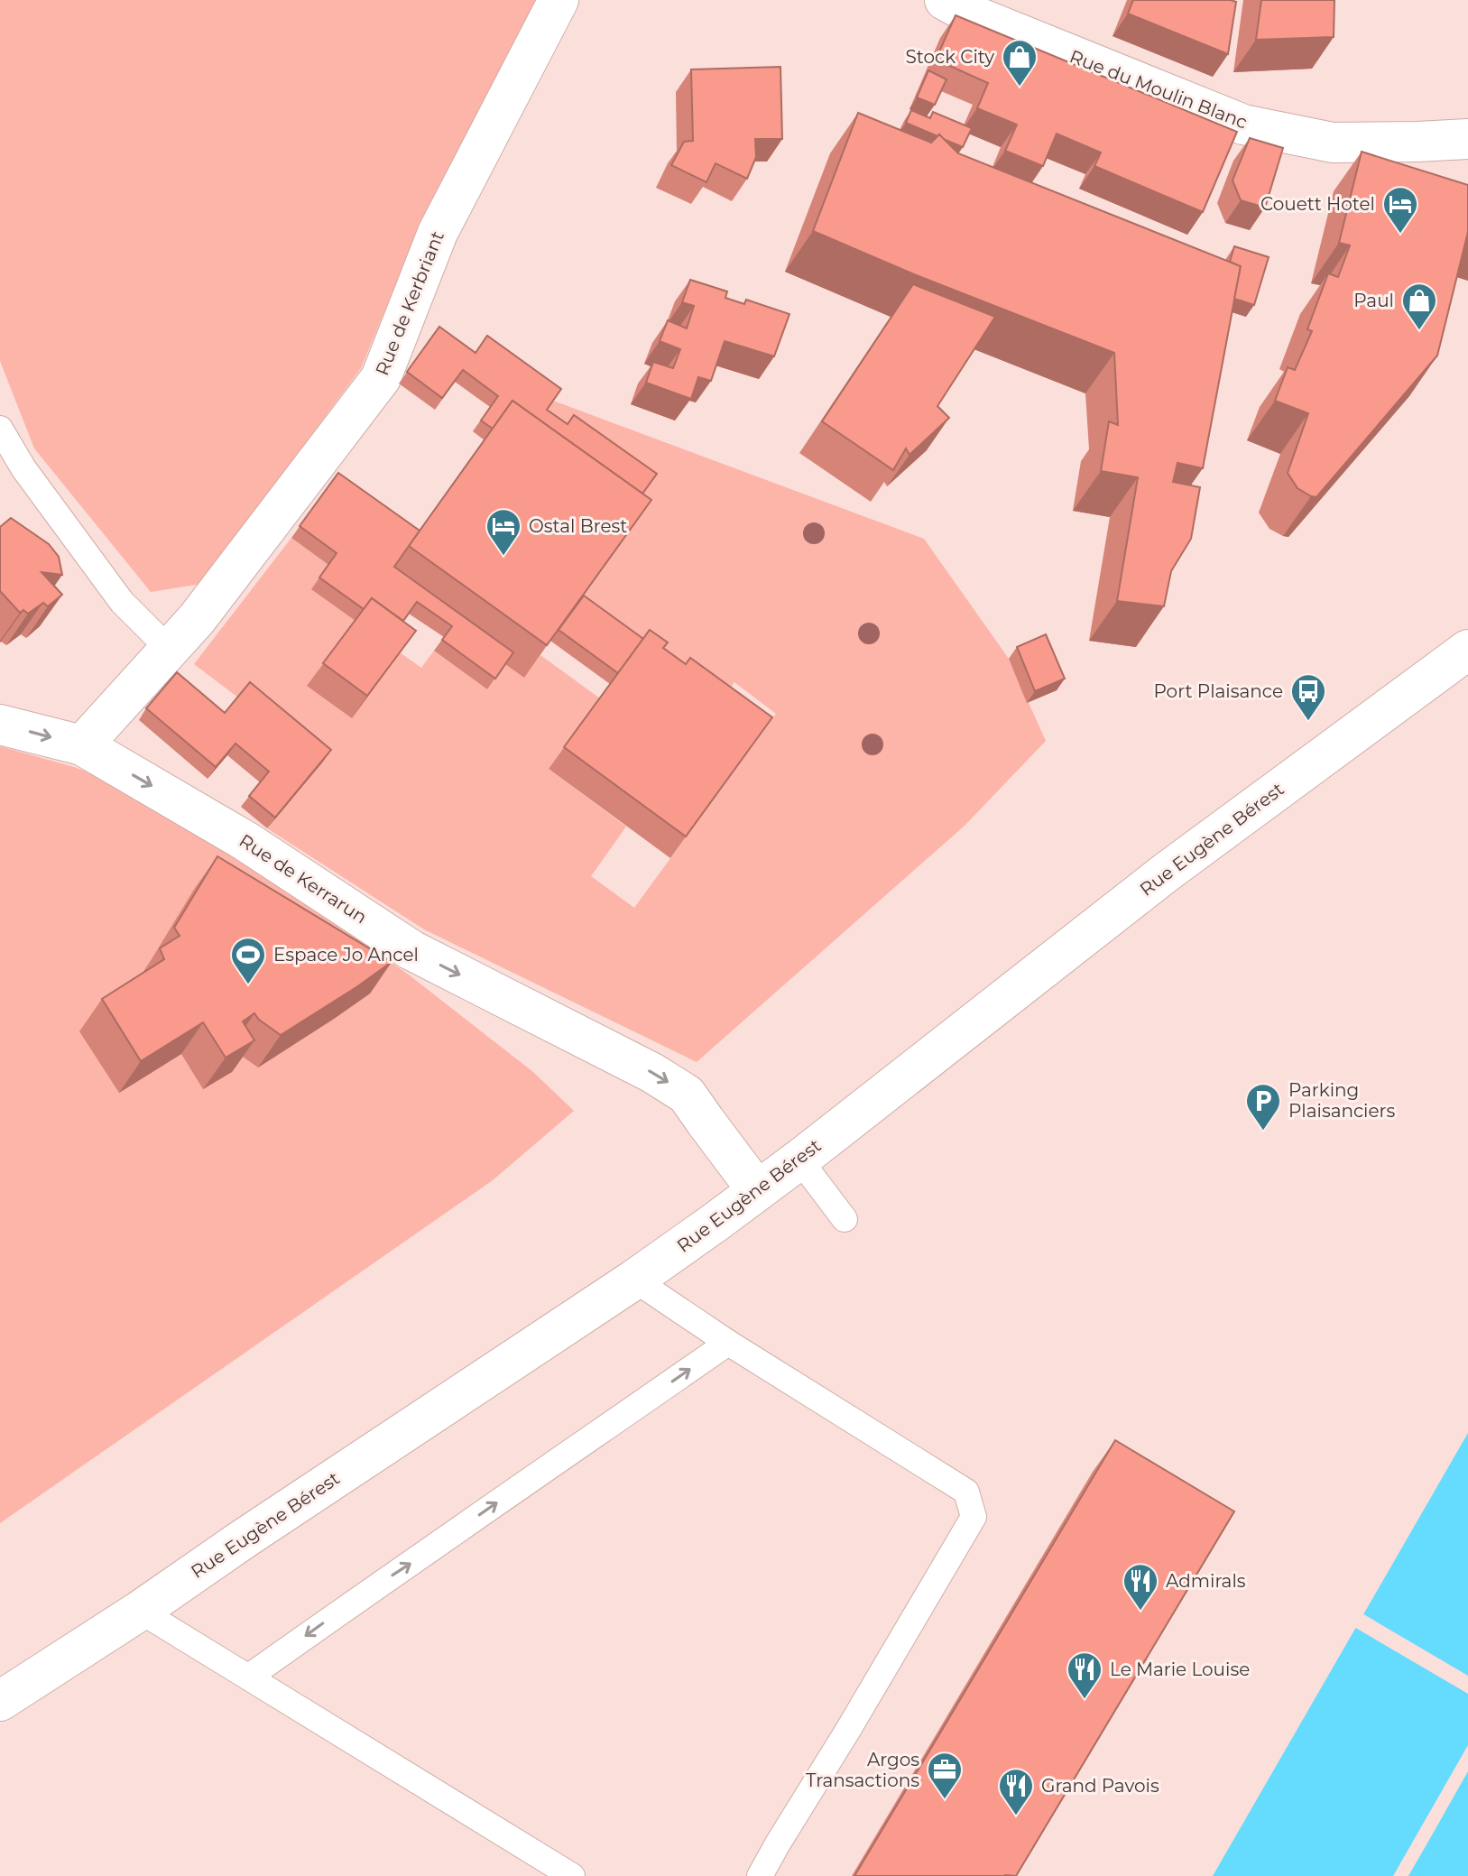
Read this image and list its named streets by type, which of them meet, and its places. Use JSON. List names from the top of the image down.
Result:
{
  "streets": {
    "street": [
      "Rue du Moulin Blanc",
      "Rue de Kerbriant",
      "Rue Eugène Bérest",
      "Rue de Kerrarun"
    ]
  },
  "crossings": [
    ["Rue de Kerbriant", "Rue de Kerrarun"],
    ["Rue Eugène Bérest", "Rue de Kerrarun"]
  ],
  "one_way": ["Rue de Kerrarun"],
  "places": {
    "shop": ["Stock City", "Paul"],
    "hotel": ["Couett Hotel", "Ostal Brest"],
    "bus stop": ["Port Plaisance"],
    "sports": ["Espace Jo Ancel"],
    "parking": ["Parking Plaisanciers"],
    "restaurant": ["Admirals", "Le Marie Louise", "Grand Pavois"],
    "office": ["Argos Transactions"]
  }
}
